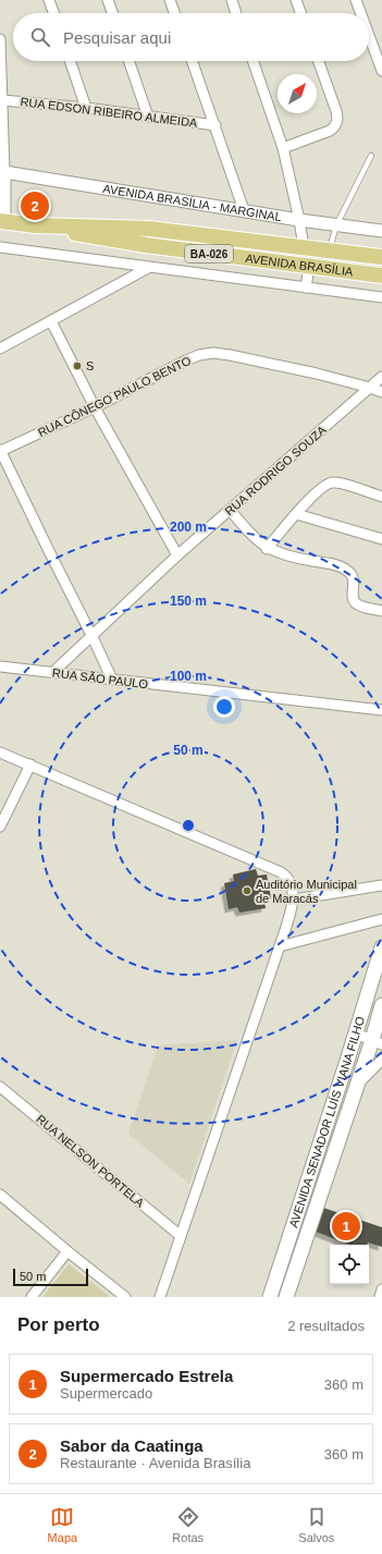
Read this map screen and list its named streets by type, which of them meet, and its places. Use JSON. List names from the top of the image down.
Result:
{
  "streets": {
    "main road": ["BA-026", "AVENIDA BRASÍLIA", "AVENIDA SENADOR LUÍS VIANA FILHO"],
    "street": [
      "RUA EDSON RIBEIRO ALMEIDA",
      "AVENIDA BRASÍLIA - MARGINAL",
      "RUA CÔNEGO PAULO BENTO",
      "RUA RODRIGO SOUZA",
      "RUA SÃO PAULO",
      "RUA NELSON PORTELA"
    ]
  },
  "crossings": [
    ["RUA CÔNEGO PAULO BENTO", "RUA RODRIGO SOUZA"],
    ["RUA RODRIGO SOUZA", "RUA SÃO PAULO"]
  ],
  "places": ["S", "Auditório Municipal de Maracás"],
  "scale_bar": "50 m",
  "north": "top right",
  "page": {
    "search": "Pesquisar aqui",
    "pins": ["2", "1"],
    "scale": "50 m",
    "heading": ["Por perto", "2 resultados"],
    "list": [
      {
        "mark": "1",
        "name": "Supermercado Estrela",
        "note": "Supermercado",
        "value": "360 m"
      },
      {
        "mark": "2",
        "name": "Sabor da Caatinga",
        "note": "Restaurante · Avenida Brasília",
        "value": "360 m"
      }
    ],
    "nav": ["Mapa", "Rotas", "Salvos"]
  },
  "rings": [
    "200 m",
    "150 m",
    "100 m",
    "50 m"
  ]
}
